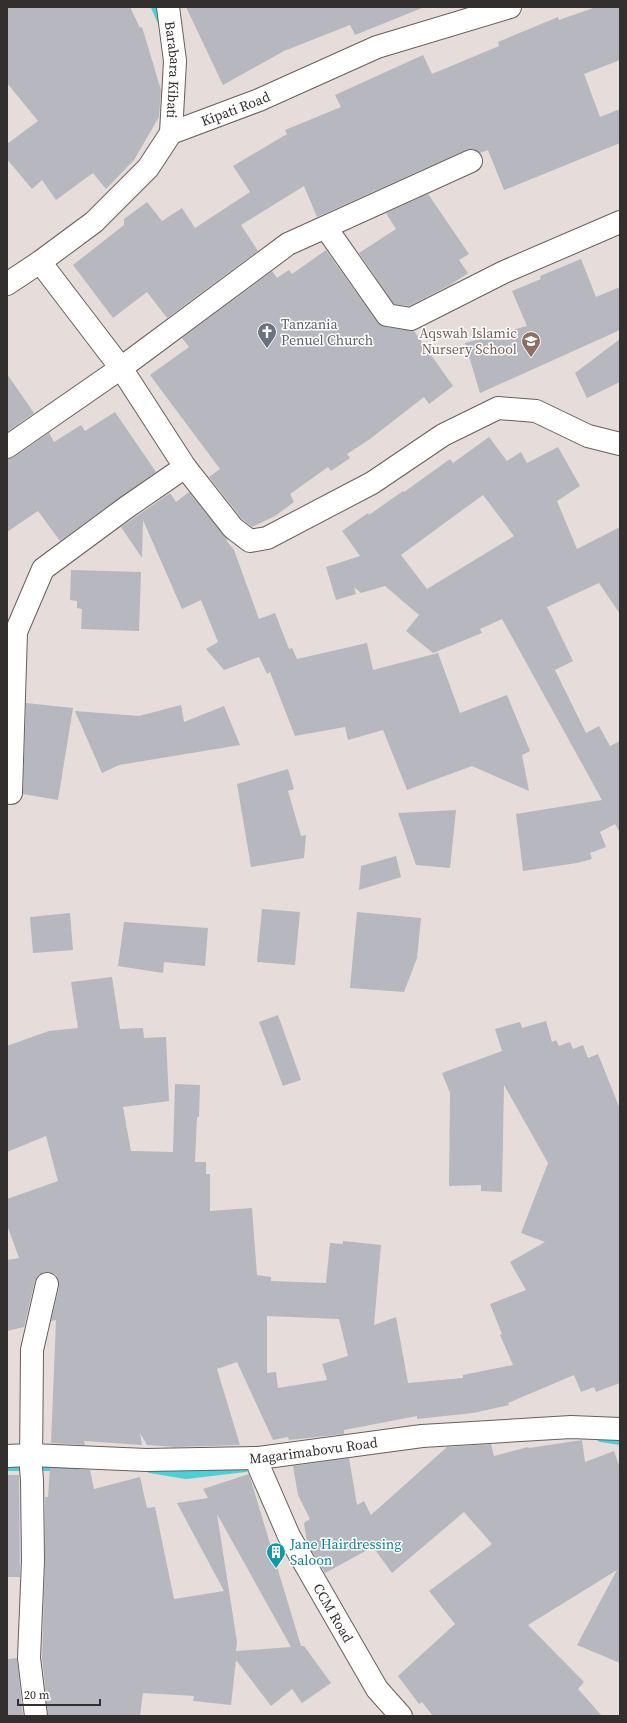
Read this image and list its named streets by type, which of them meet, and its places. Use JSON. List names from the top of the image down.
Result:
{
  "streets": {
    "street": [
      "Barabara Kibati",
      "Kipati Road",
      "Magarimabovu Road",
      "CCM Road"
    ]
  },
  "crossings": [
    ["Barabara Kibati", "Kipati Road"],
    ["Magarimabovu Road", "CCM Road"]
  ],
  "places": {
    "church": ["Tanzania Penuel Church"],
    "school or university": ["Aqswah Islamic Nursery School"],
    "building": ["Jane Hairdressing Saloon"]
  },
  "scale_bar": "20 m"
}
